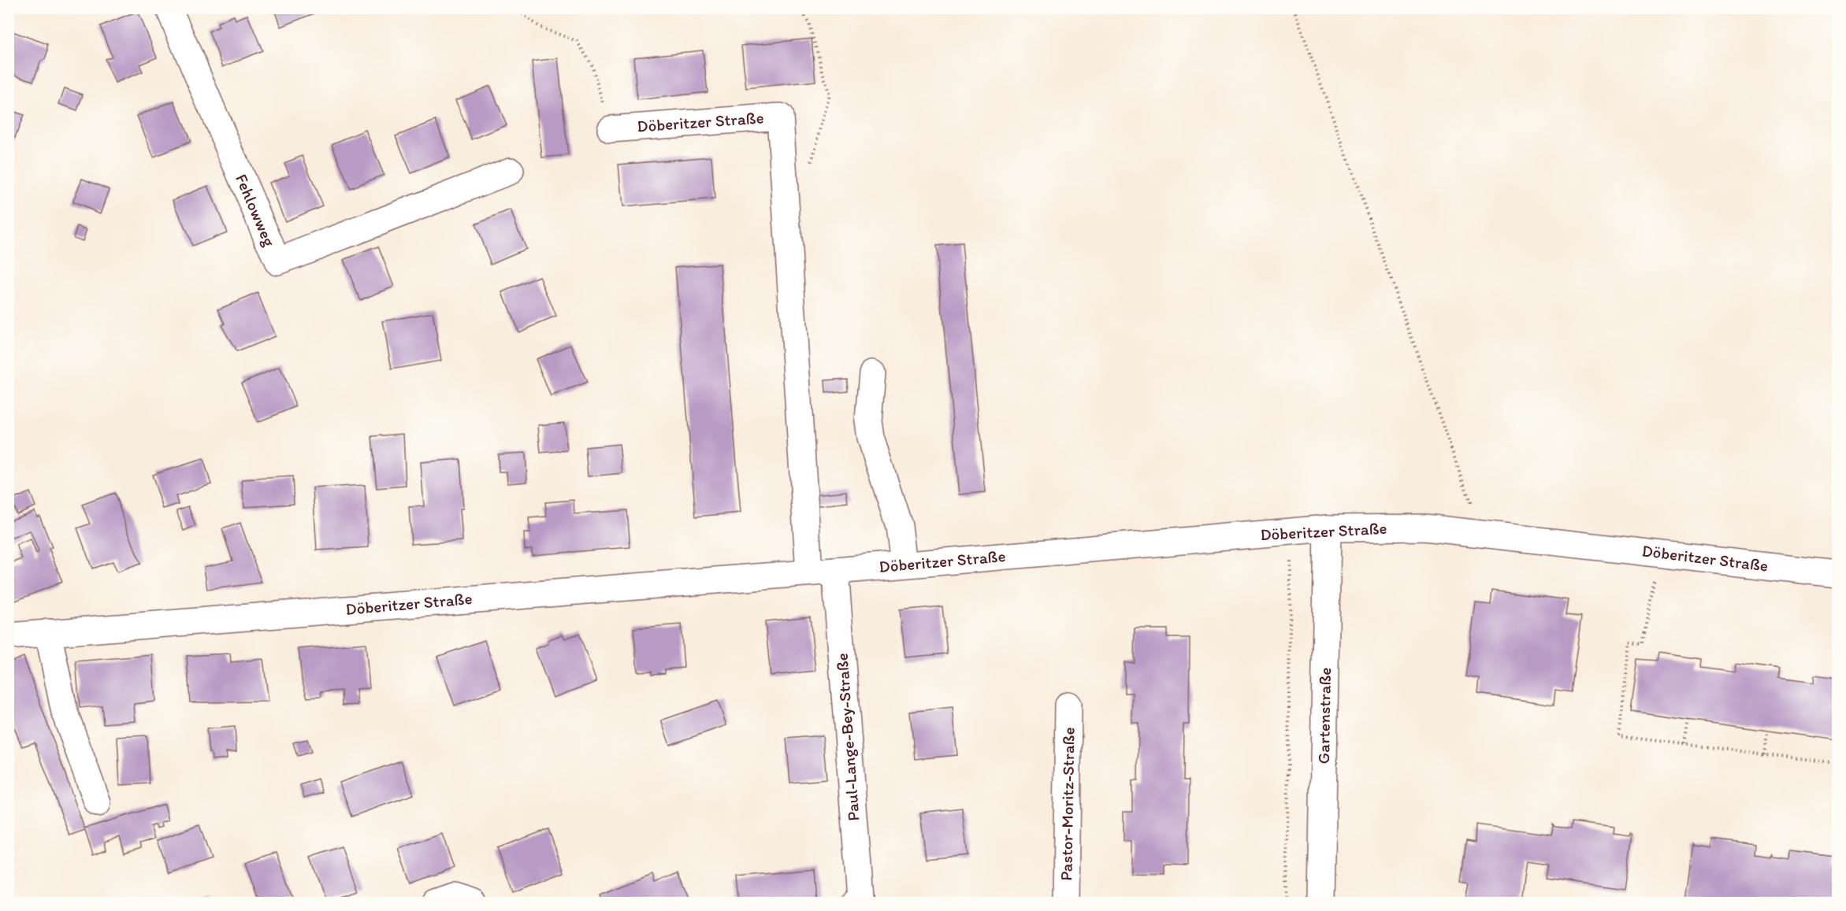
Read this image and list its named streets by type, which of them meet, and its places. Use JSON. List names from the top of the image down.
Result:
{
  "streets": {
    "street": [
      "Döberitzer Straße",
      "Fehlowweg",
      "Gartenstraße",
      "Paul-Lange-Bey-Straße",
      "Pastor-Moritz-Straße"
    ]
  },
  "crossings": [
    ["Döberitzer Straße", "Gartenstraße"],
    ["Döberitzer Straße", "Paul-Lange-Bey-Straße"]
  ]
}
